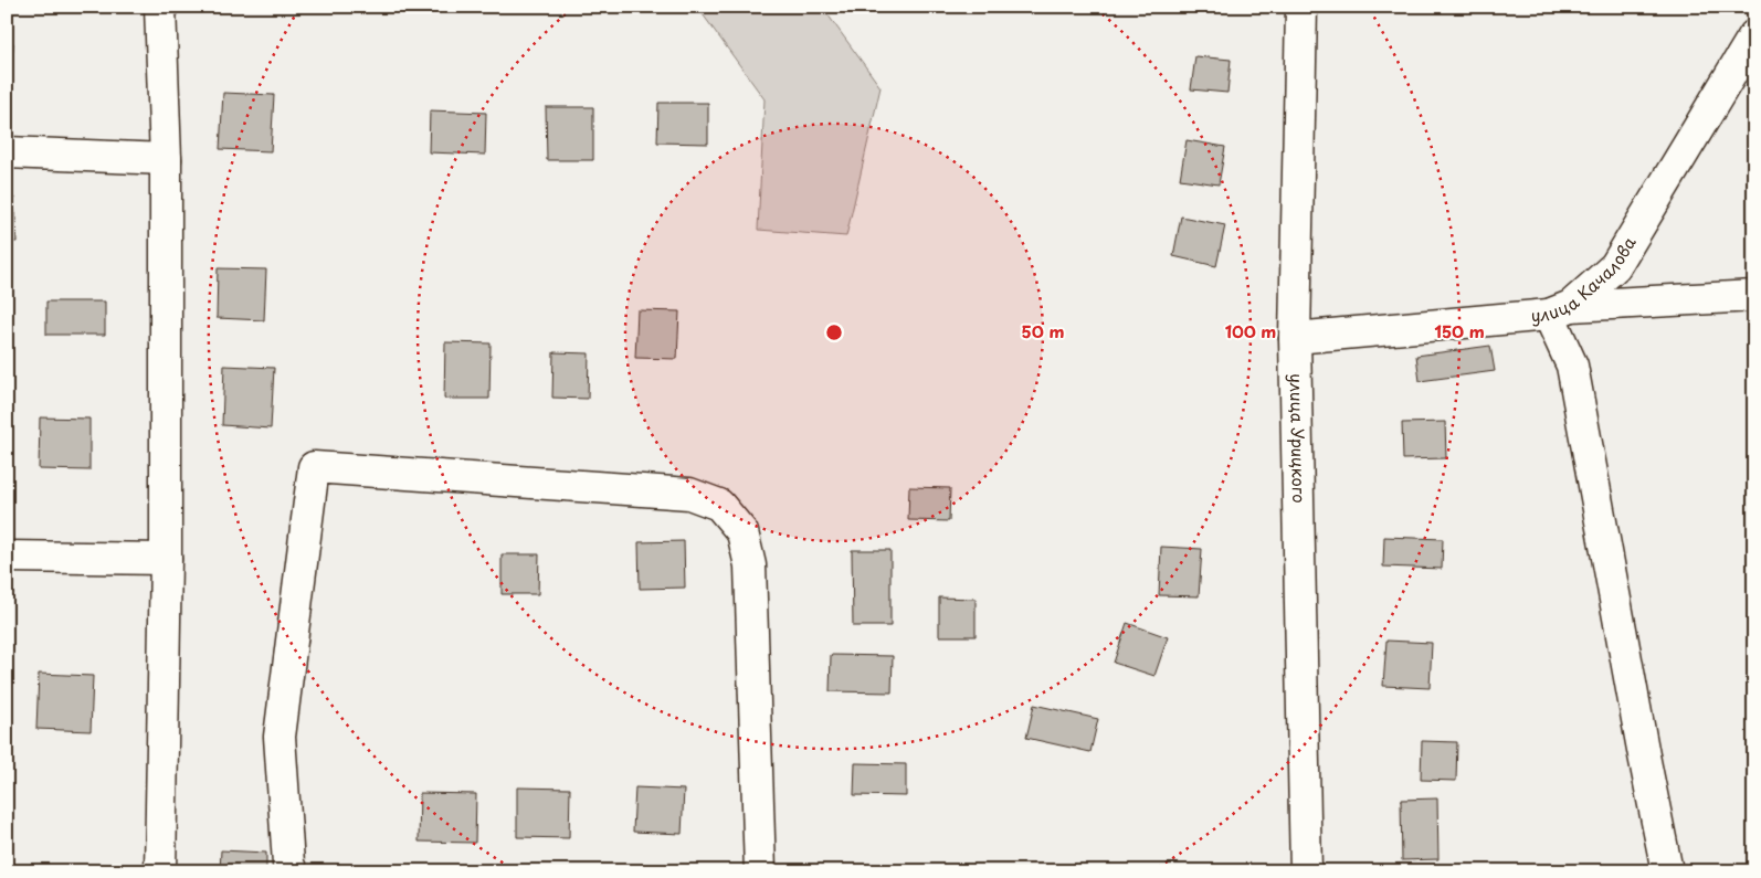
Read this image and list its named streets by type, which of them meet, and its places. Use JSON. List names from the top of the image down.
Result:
{
  "streets": {
    "street": ["улица Качалова", "улица Урицкого"]
  },
  "crossings": [
    ["улица Качалова", "улица Урицкого"]
  ],
  "rings": ["50 m", "100 m", "150 m"]
}
